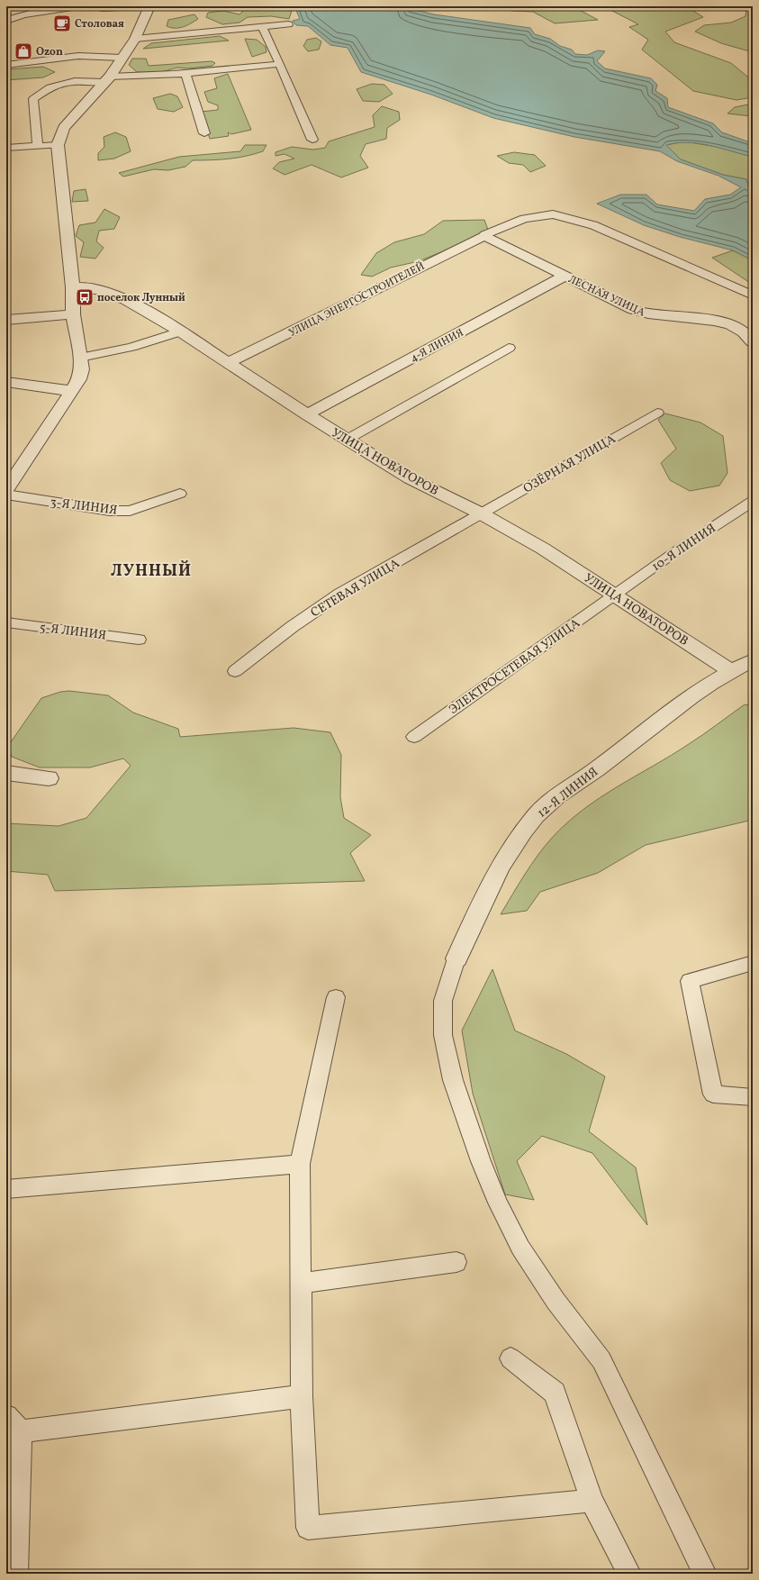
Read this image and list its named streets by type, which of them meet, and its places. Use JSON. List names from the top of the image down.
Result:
{
  "streets": {
    "street": [
      "ЛЕСНАЯ УЛИЦА",
      "УЛИЦА ЭНЕРГОСТРОИТЕЛЕЙ",
      "4-Я ЛИНИЯ",
      "УЛИЦА НОВАТОРОВ",
      "12-Я ЛИНИЯ"
    ],
    "lane": [
      "ОЗЁРНАЯ УЛИЦА",
      "3-Я ЛИНИЯ",
      "10-Я ЛИНИЯ",
      "СЕТЕВАЯ УЛИЦА",
      "5-Я ЛИНИЯ",
      "ЭЛЕКТРОСЕТЕВАЯ УЛИЦА"
    ]
  },
  "crossings": [
    ["ЛЕСНАЯ УЛИЦА", "УЛИЦА ЭНЕРГОСТРОИТЕЛЕЙ"],
    ["ЛЕСНАЯ УЛИЦА", "4-Я ЛИНИЯ"],
    ["УЛИЦА ЭНЕРГОСТРОИТЕЛЕЙ", "УЛИЦА НОВАТОРОВ"],
    ["4-Я ЛИНИЯ", "УЛИЦА НОВАТОРОВ"],
    ["УЛИЦА НОВАТОРОВ", "ОЗЁРНАЯ УЛИЦА"],
    ["УЛИЦА НОВАТОРОВ", "10-Я ЛИНИЯ"],
    ["УЛИЦА НОВАТОРОВ", "СЕТЕВАЯ УЛИЦА"],
    ["УЛИЦА НОВАТОРОВ", "ЭЛЕКТРОСЕТЕВАЯ УЛИЦА"],
    ["УЛИЦА НОВАТОРОВ", "12-Я ЛИНИЯ"],
    ["ОЗЁРНАЯ УЛИЦА", "СЕТЕВАЯ УЛИЦА"],
    ["10-Я ЛИНИЯ", "ЭЛЕКТРОСЕТЕВАЯ УЛИЦА"]
  ],
  "districts": ["ЛУННЫЙ"],
  "places": {
    "cafe": ["Столовая"],
    "shop": ["Ozon"],
    "bus stop": ["поселок Лунный"]
  }
}
